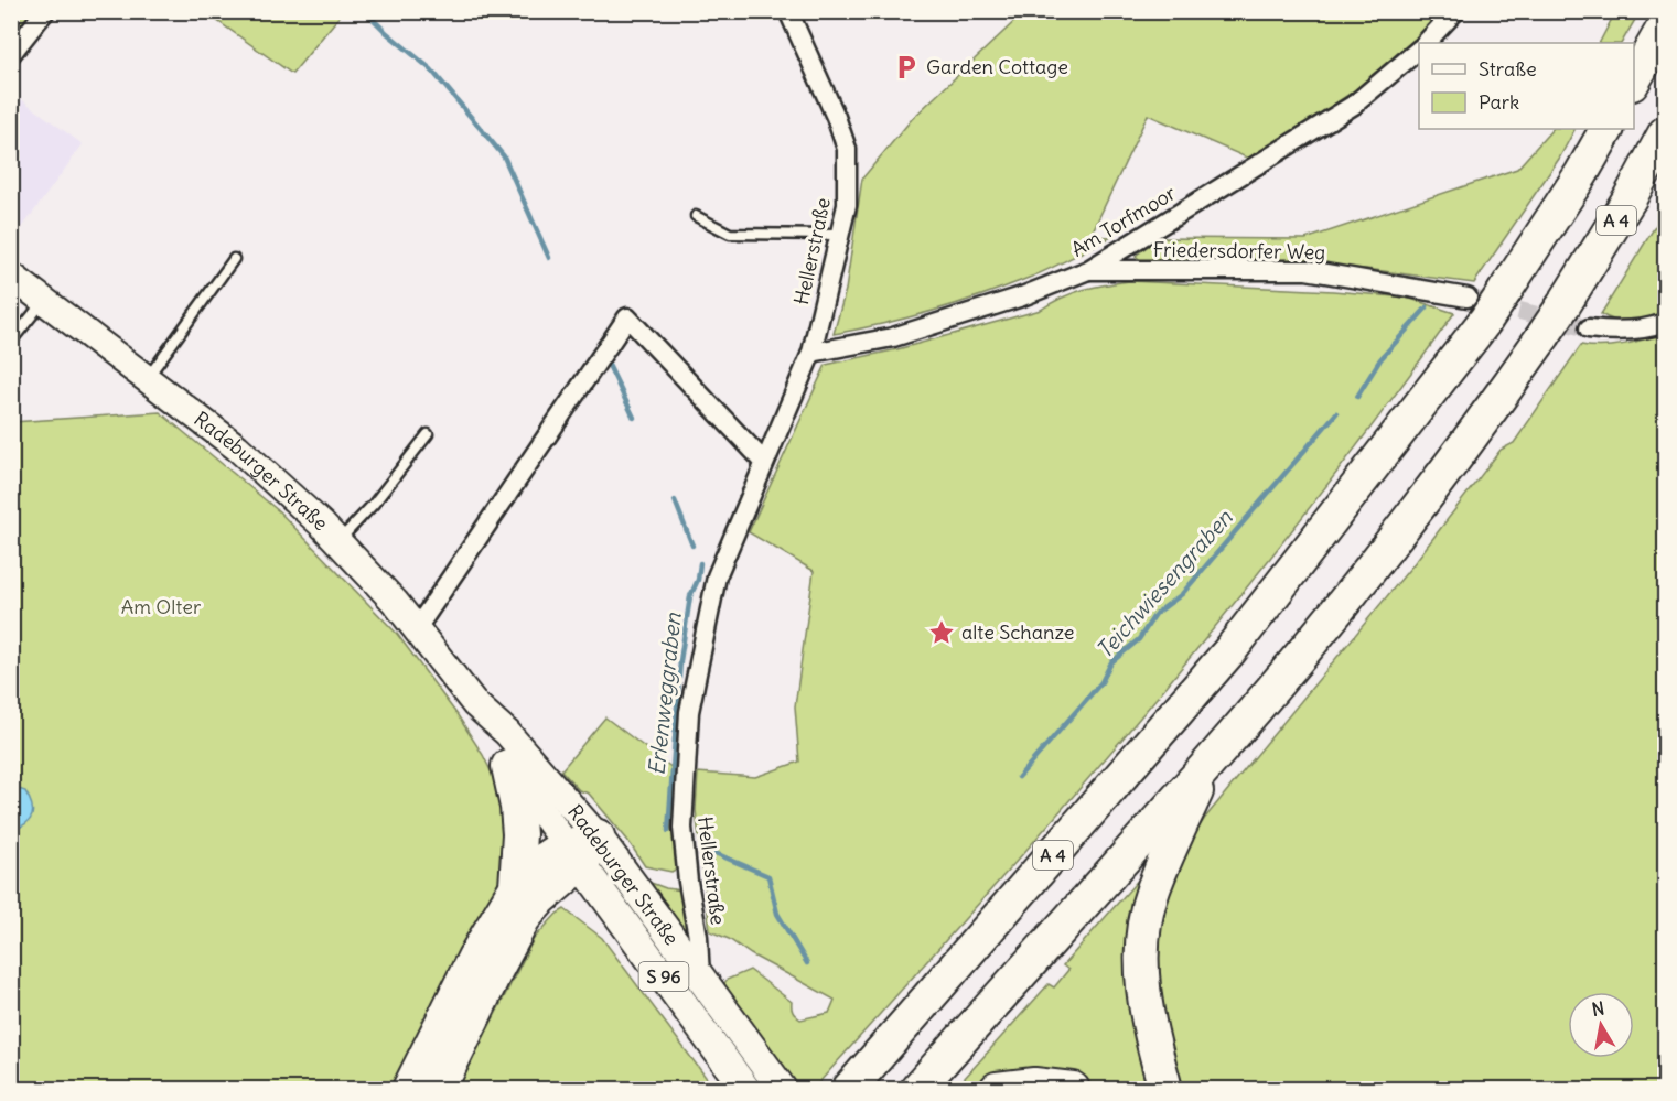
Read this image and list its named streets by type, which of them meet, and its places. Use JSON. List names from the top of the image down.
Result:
{
  "streets": {
    "highway": ["A 4"],
    "main road": ["Radeburger Straße", "S 96"],
    "street": ["Am Torfmoor", "Hellerstraße", "Friedersdorfer Weg"]
  },
  "crossings": [
    ["A 4", "Friedersdorfer Weg"],
    ["Am Torfmoor", "Hellerstraße"],
    ["Am Torfmoor", "Friedersdorfer Weg"],
    ["Hellerstraße", "Radeburger Straße"]
  ],
  "water": ["Teichwiesengraben", "Erlenweggraben"],
  "parks": ["Am Olter"],
  "places": {
    "parking": ["Garden Cottage"],
    "place": ["alte Schanze"]
  },
  "legend": ["Straße", "Park"],
  "north": "top"
}
